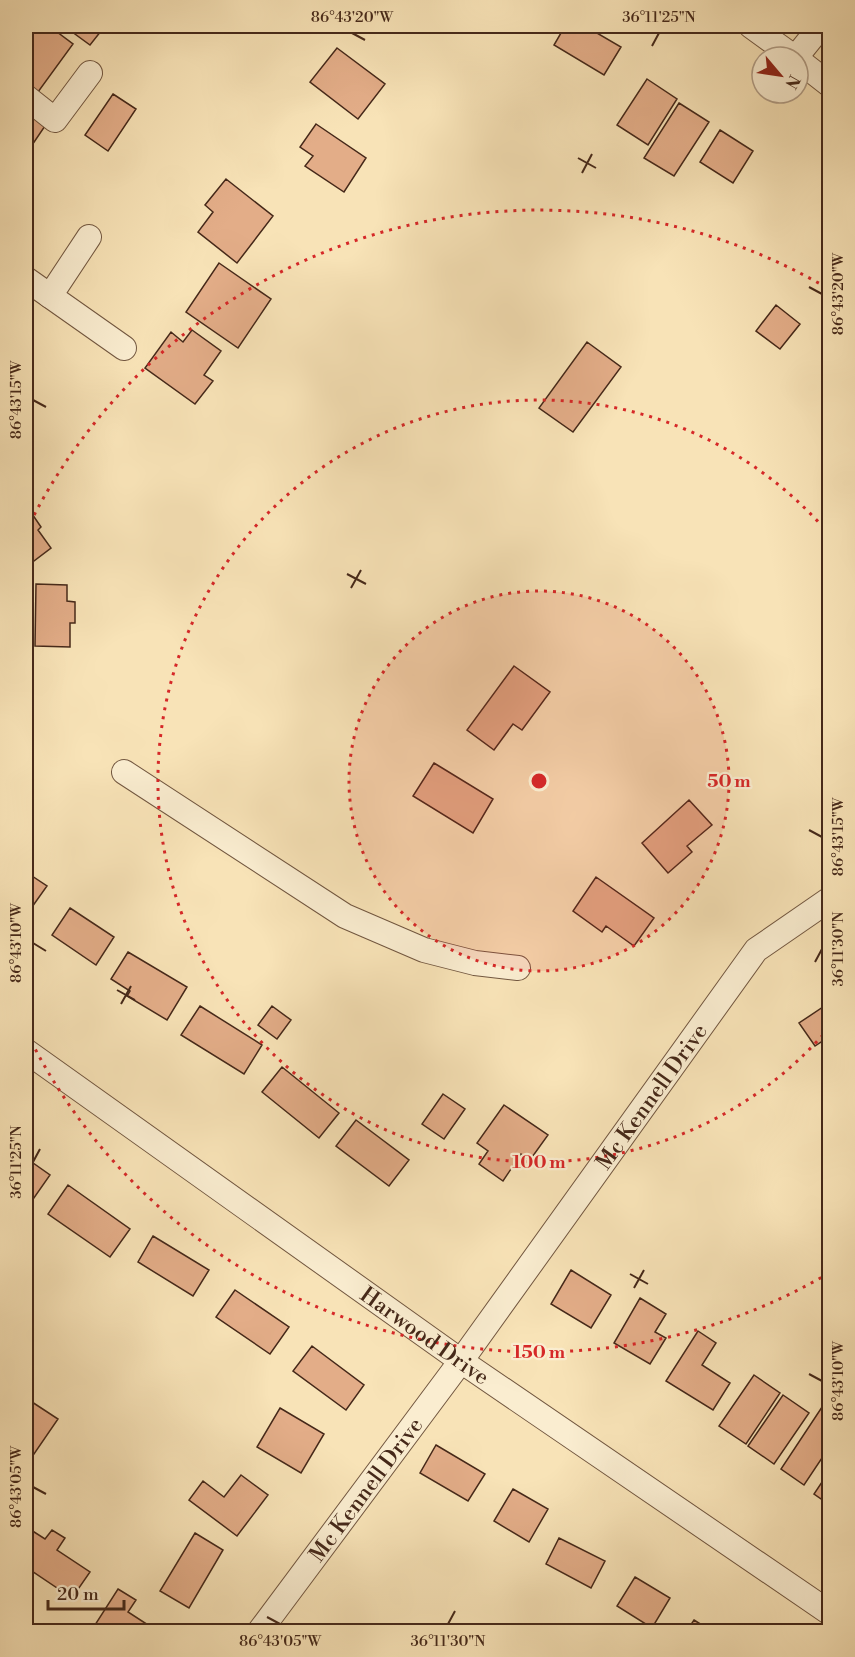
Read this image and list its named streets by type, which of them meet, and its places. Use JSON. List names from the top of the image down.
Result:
{
  "streets": {
    "street": ["Mc Kennell Drive", "Harwood Drive"]
  },
  "crossings": [
    ["Mc Kennell Drive", "Harwood Drive"]
  ],
  "scale_bar": "20 m",
  "north": "bottom right",
  "coordinates": [
    "86°43'20\"W",
    "36°11'25\"N",
    "86°43'15\"W",
    "86°43'10\"W",
    "36°11'30\"N",
    "86°43'05\"W"
  ],
  "rings": ["50 m", "100 m", "150 m"]
}
